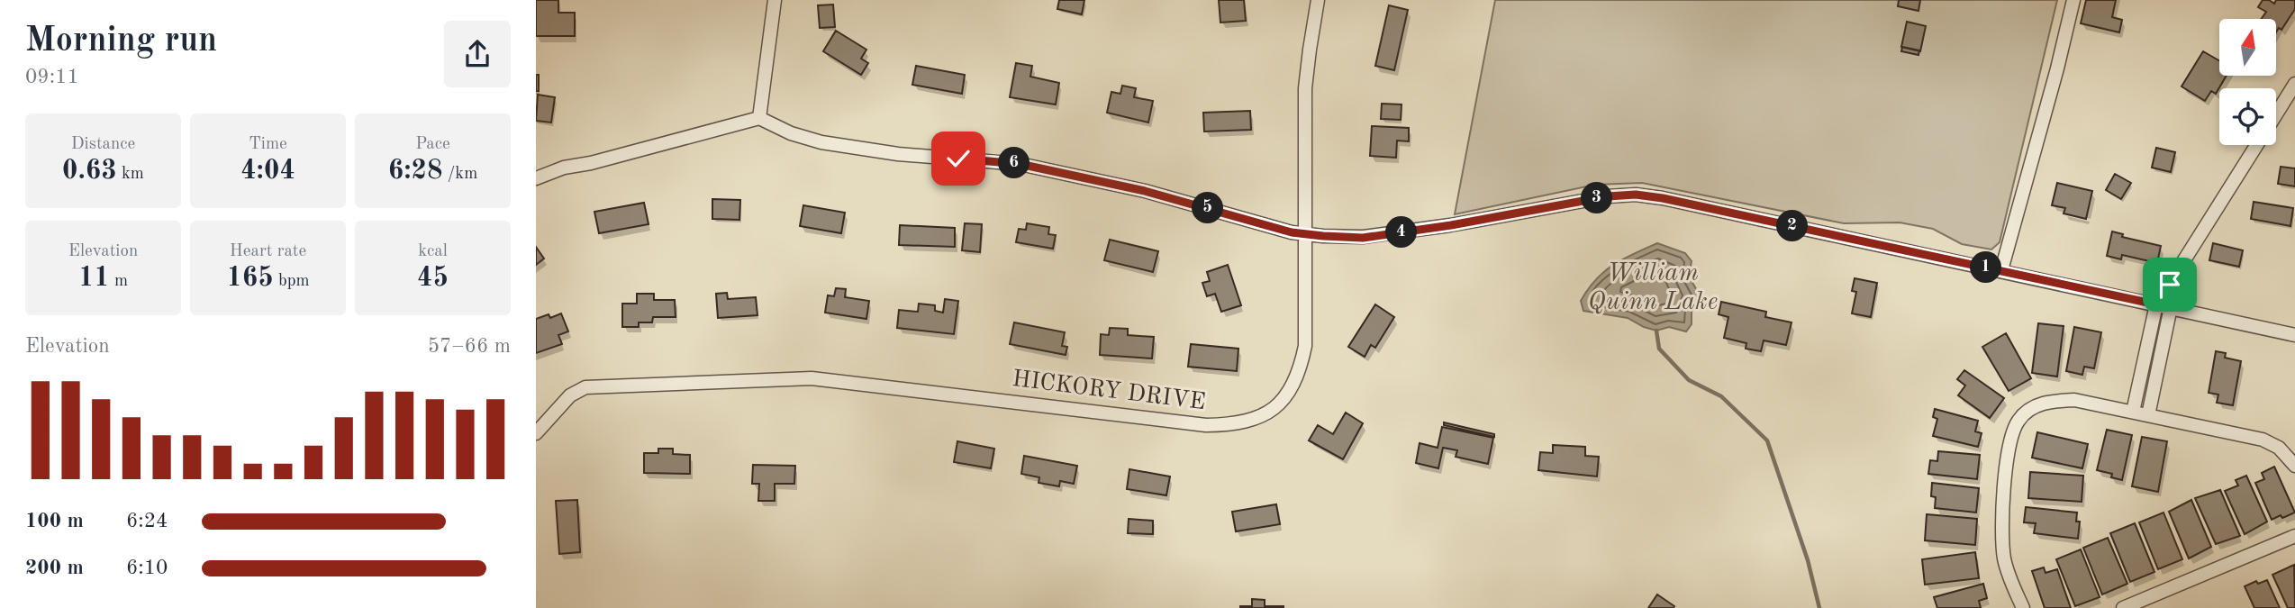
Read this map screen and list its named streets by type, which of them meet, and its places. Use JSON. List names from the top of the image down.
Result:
{
  "streets": {
    "street": ["HICKORY DRIVE"]
  },
  "water": ["William Quinn Lake"],
  "north": "top",
  "page": {
    "heading": ["Morning run", "09:11"],
    "stats": [
      ["Distance", "0.63 km"],
      ["Time", "4:04"],
      ["Pace", "6:28 /km"],
      ["Elevation", "11 m"],
      ["Heart rate", "165 bpm"],
      ["kcal", "45"]
    ],
    "pins": [
      "6",
      "3",
      "5",
      "2",
      "4",
      "1"
    ],
    "chart": ["Elevation", "57–66 m"],
    "list": [
      {
        "name": "100 m",
        "note": "6:24"
      },
      {
        "name": "200 m",
        "note": "6:10"
      }
    ]
  }
}
